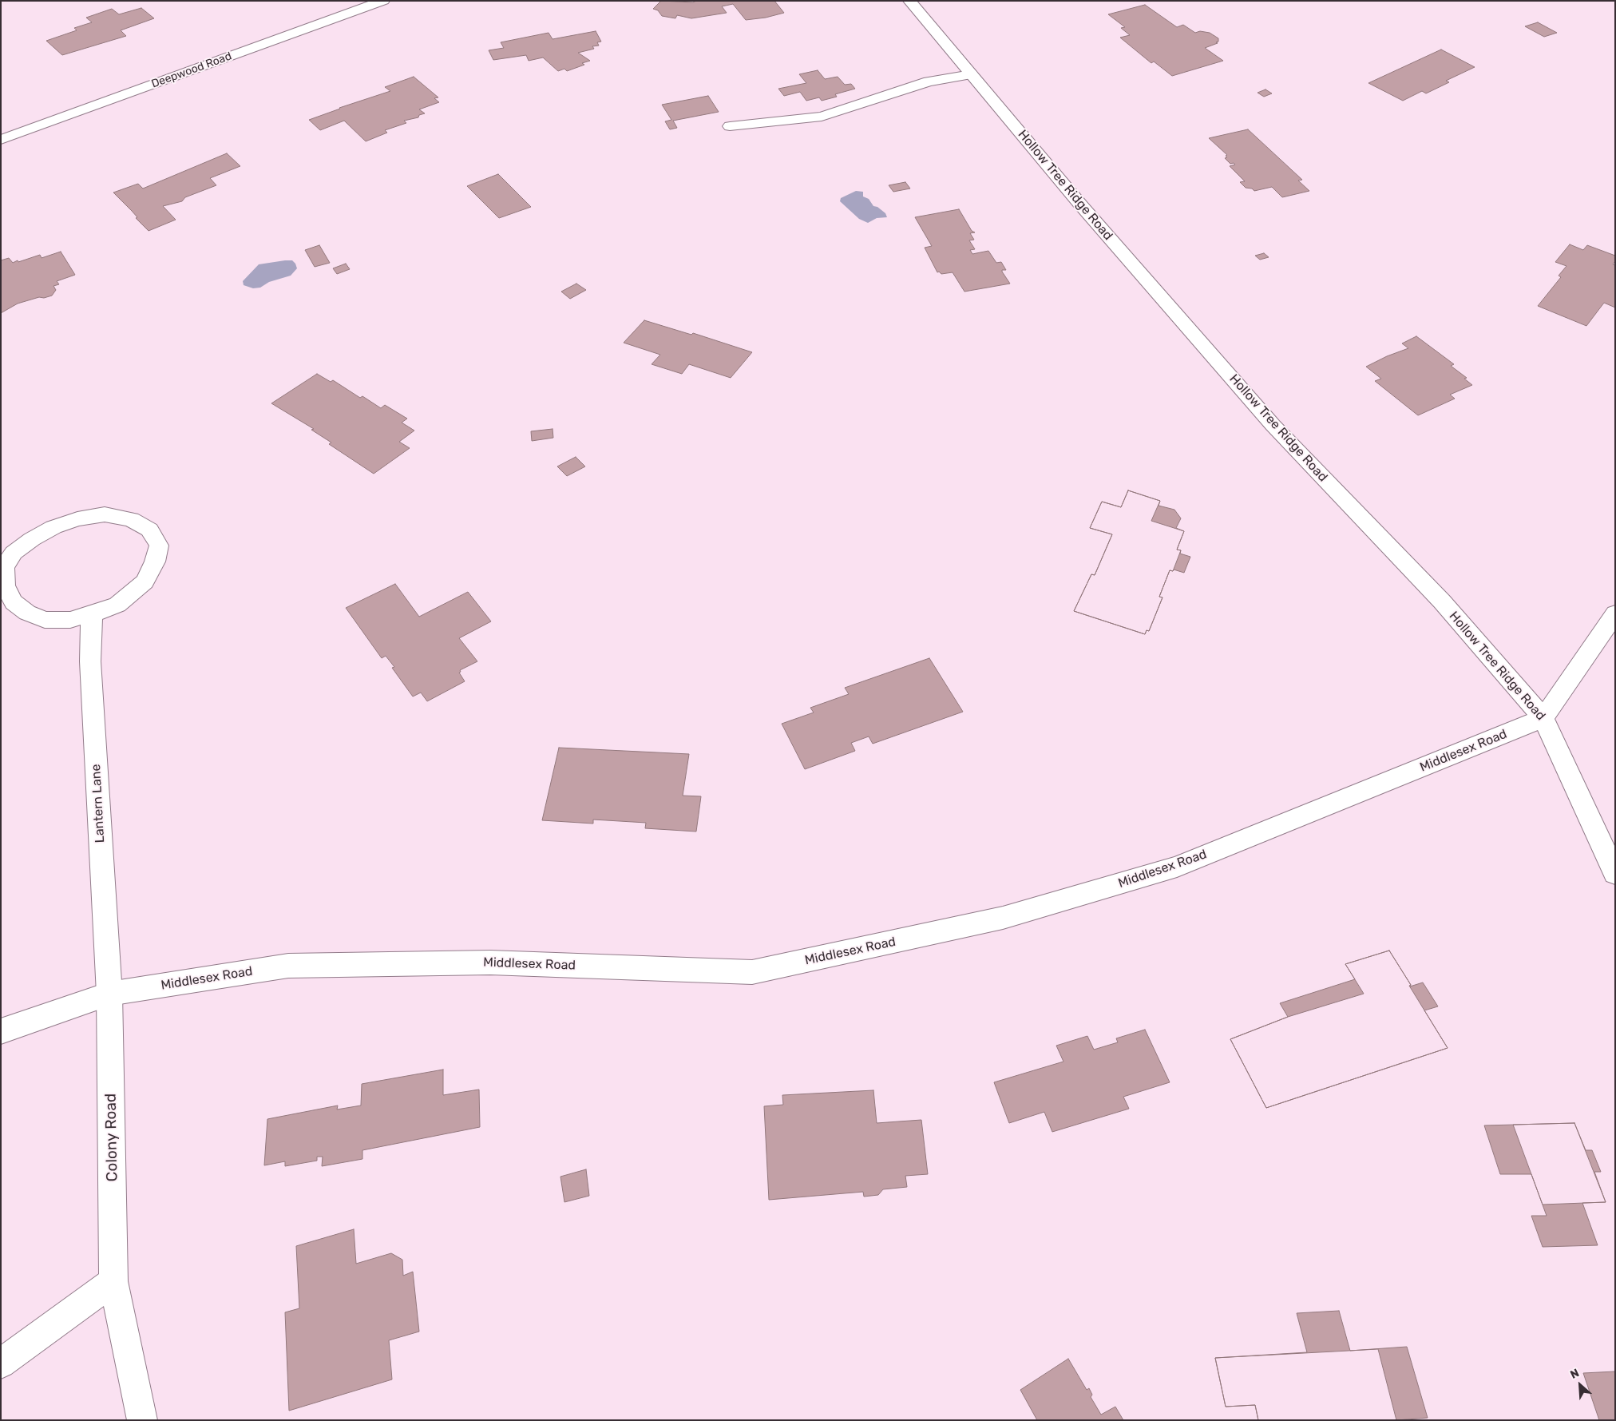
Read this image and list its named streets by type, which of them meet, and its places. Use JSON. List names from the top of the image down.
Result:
{
  "streets": {
    "street": [
      "Deepwood Road",
      "Hollow Tree Ridge Road",
      "Middlesex Road",
      "Lantern Lane",
      "Colony Road"
    ]
  },
  "crossings": [
    ["Hollow Tree Ridge Road", "Middlesex Road"],
    ["Middlesex Road", "Lantern Lane"],
    ["Middlesex Road", "Colony Road"],
    ["Lantern Lane", "Colony Road"]
  ],
  "north": "top left"
}
